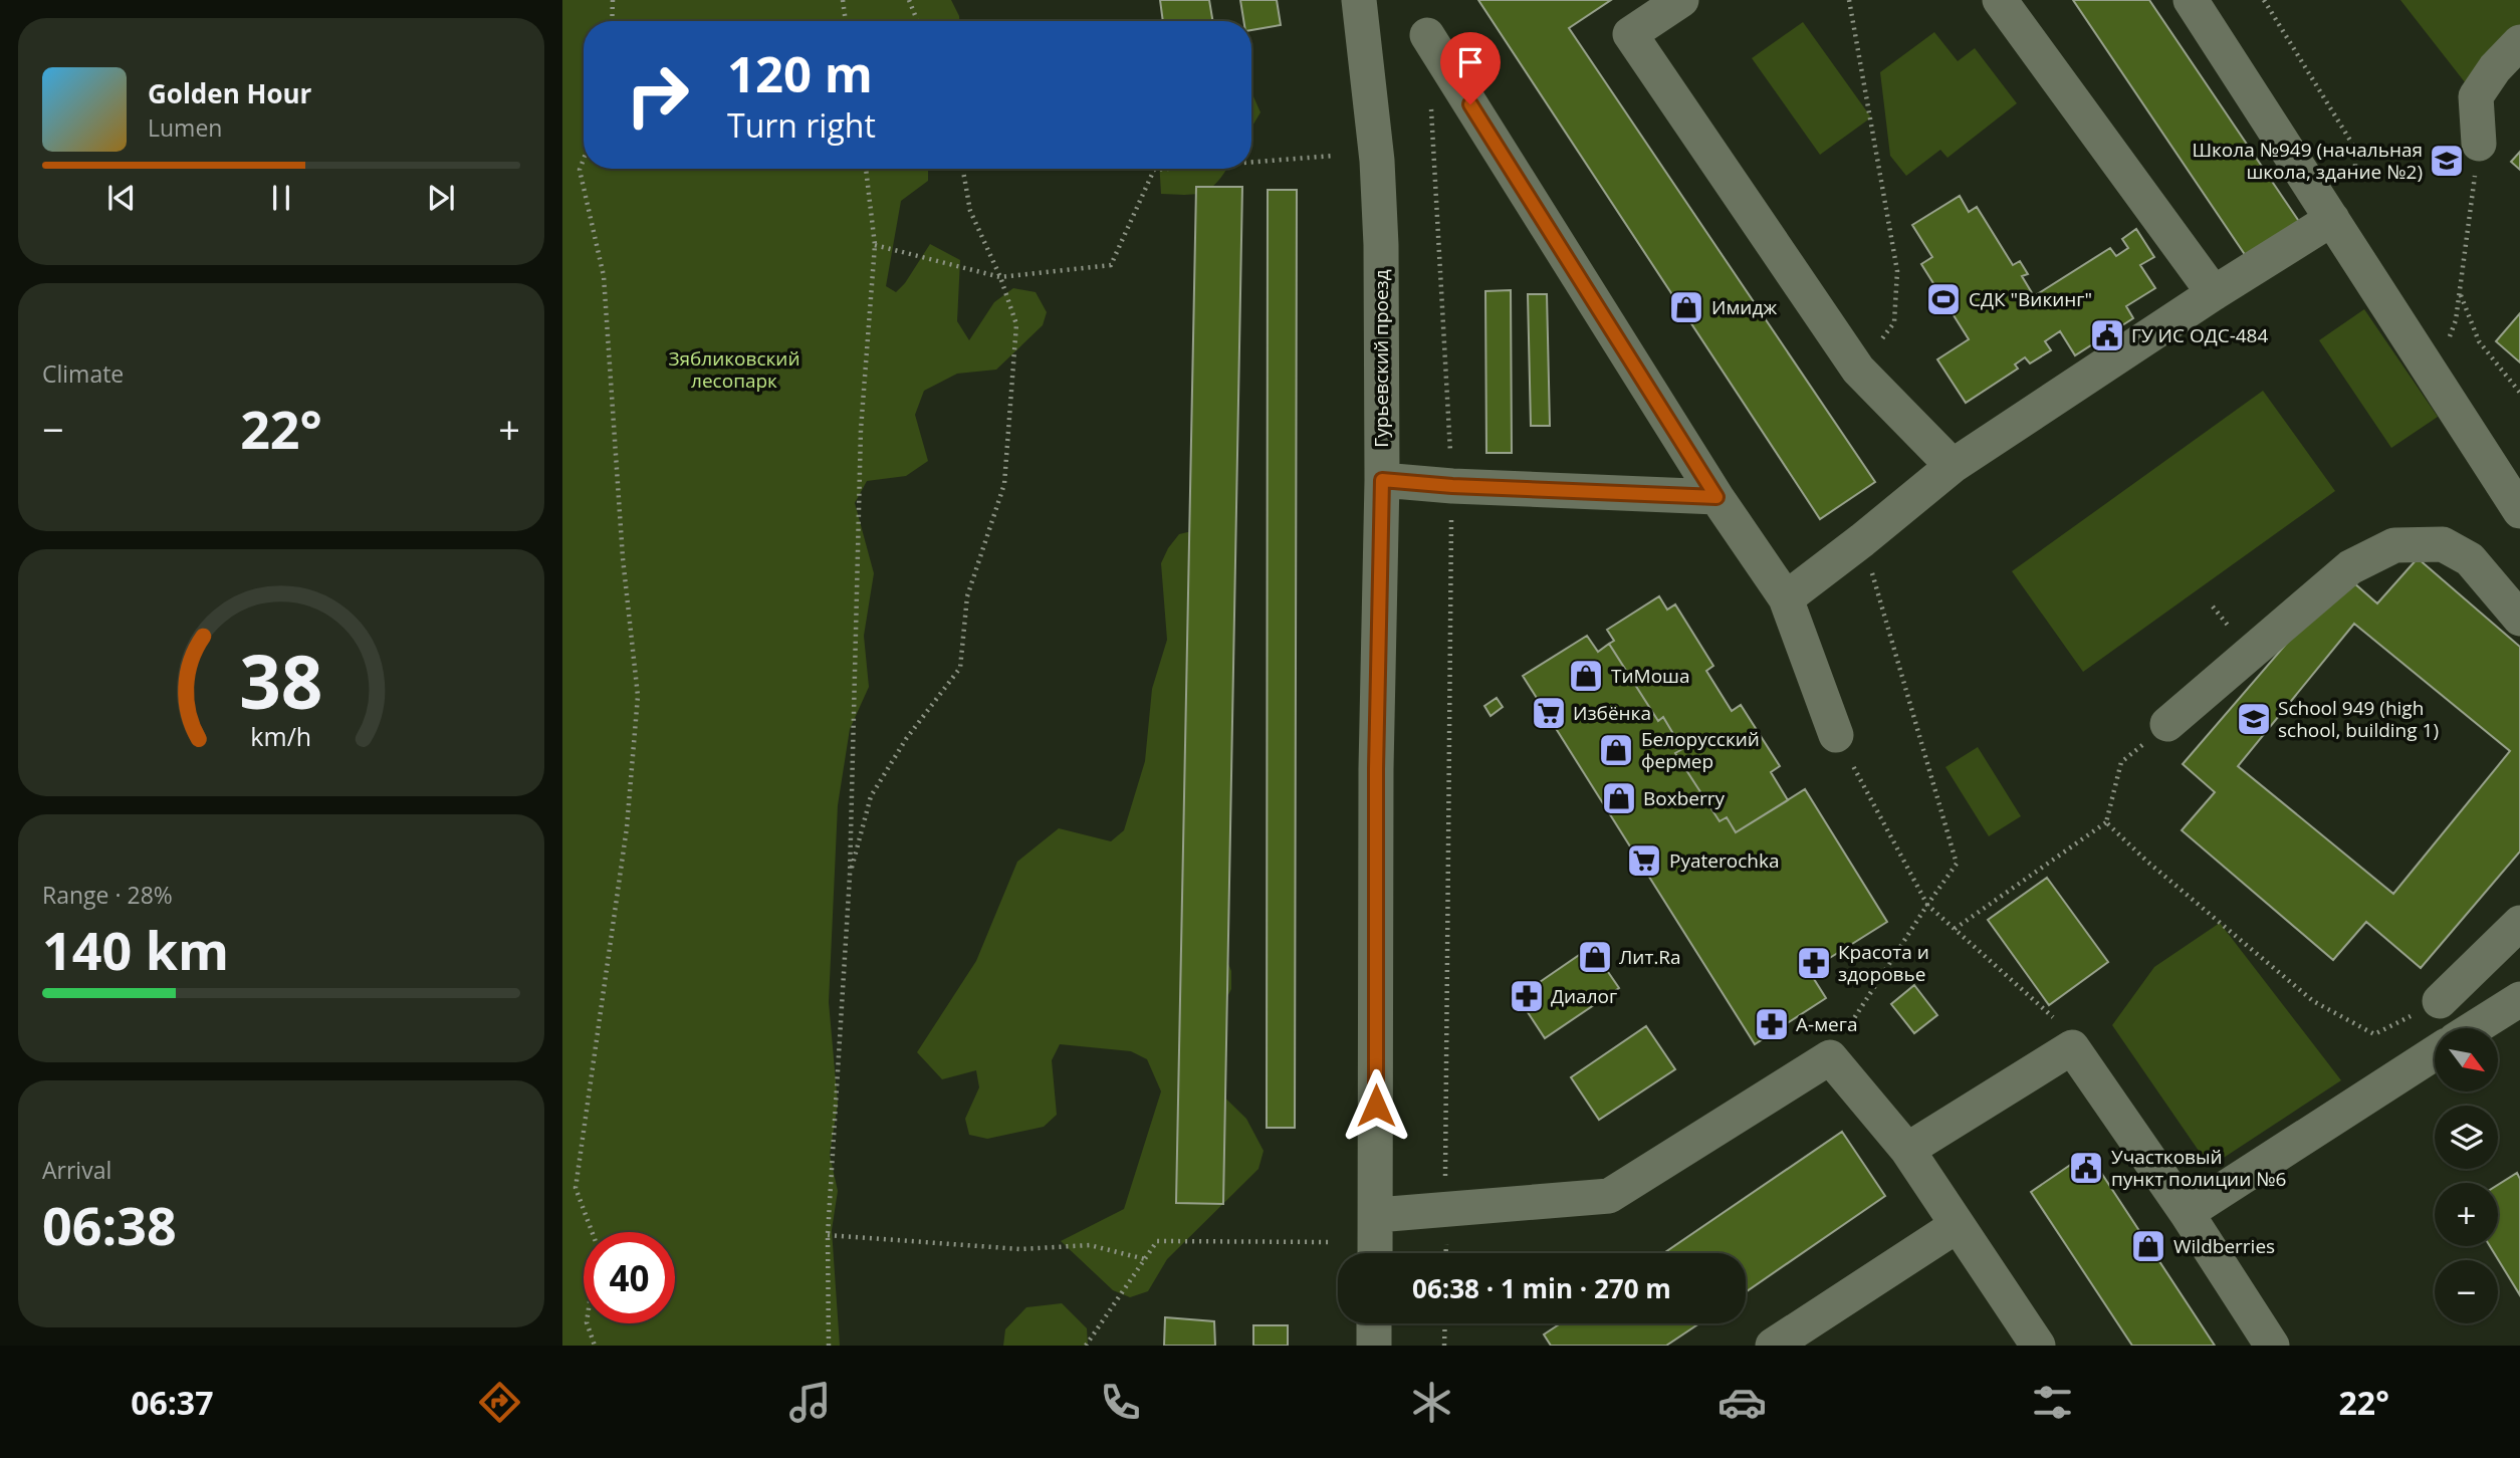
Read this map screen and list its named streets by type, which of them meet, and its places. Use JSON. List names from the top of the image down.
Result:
{
  "streets": {
    "street": ["Гурьевский проезд"]
  },
  "parks": ["Зябликовский лесопарк"],
  "places": {
    "school or university": ["Школа №949 (начальная школа, здание №2)", "School 949 (high school, building 1)"],
    "sports": ["СДК \"Викинг\""],
    "shop": [
      "Имидж",
      "ТиМоша",
      "Белорусский фермер",
      "Boxberry",
      "Лит.Ra",
      "Wildberries"
    ],
    "public building": ["ГУ ИС ОДС-484", "Участковый пункт полиции №6"],
    "supermarket": ["Избёнка", "Pyaterochka"],
    "pharmacy": ["Красота и здоровье", "Диалог", "А-мега"]
  },
  "north": "bottom right",
  "page": {
    "turn": ["120 m", "Turn right"],
    "song": ["Golden Hour", "Lumen"],
    "tile": [
      "Climate",
      ["Range · 28%", "140 km"],
      ["Arrival", "06:38"]
    ],
    "heat": ["−", "22°", "+"],
    "map_buttons": ["+", "−"],
    "limit": "40",
    "trip": "06:38 · 1 min · 270 m",
    "tabs": ["06:37", "22°"],
    "gauge": ["38", "km/h"]
  }
}
